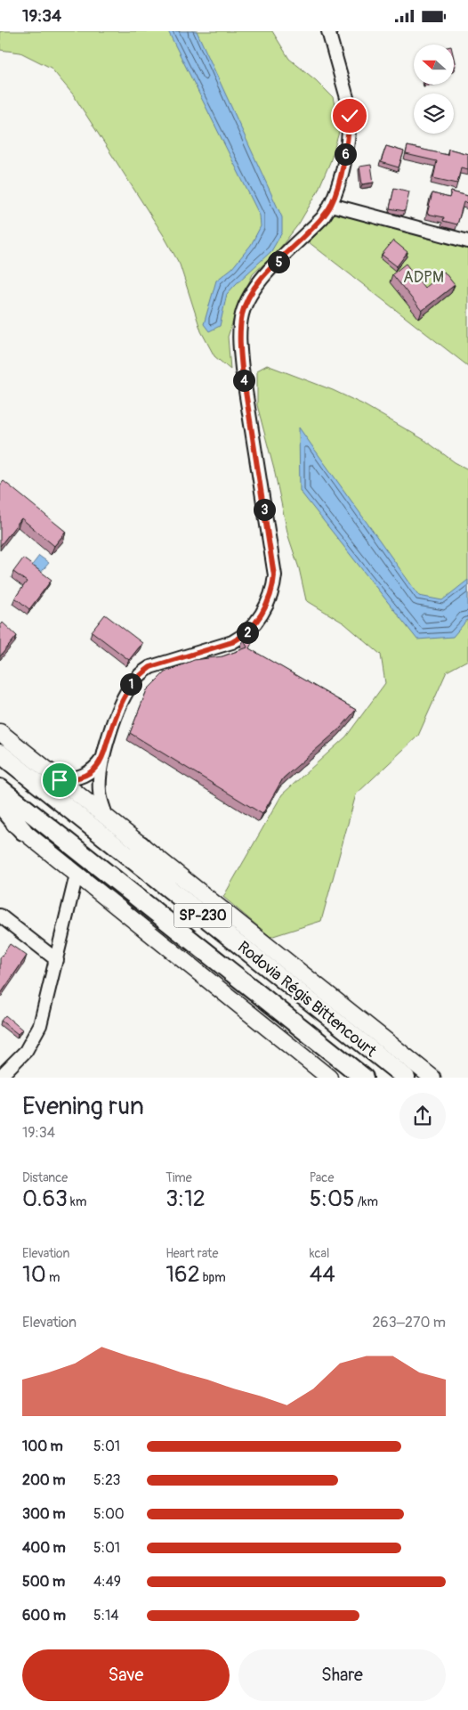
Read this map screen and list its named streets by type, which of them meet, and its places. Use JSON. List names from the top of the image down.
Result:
{
  "streets": {
    "highway": ["SP-230", "Rodovia Régis Bittencourt"]
  },
  "parks": ["ADPM"],
  "north": "left",
  "page": {
    "status": "19:34",
    "pins": [
      "6",
      "5",
      "4",
      "3",
      "2",
      "1"
    ],
    "heading": ["Evening run", "19:34"],
    "stats": [
      ["Distance", "0.63 km"],
      ["Time", "3:12"],
      ["Pace", "5:05 /km"],
      ["Elevation", "10 m"],
      ["Heart rate", "162 bpm"],
      ["kcal", "44"]
    ],
    "chart": ["Elevation", "263–270 m"],
    "list": [
      {
        "name": "100 m",
        "note": "5:01"
      },
      {
        "name": "200 m",
        "note": "5:23"
      },
      {
        "name": "300 m",
        "note": "5:00"
      },
      {
        "name": "400 m",
        "note": "5:01"
      },
      {
        "name": "500 m",
        "note": "4:49"
      },
      {
        "name": "600 m",
        "note": "5:14"
      }
    ],
    "buttons": ["Save", "Share"]
  }
}
